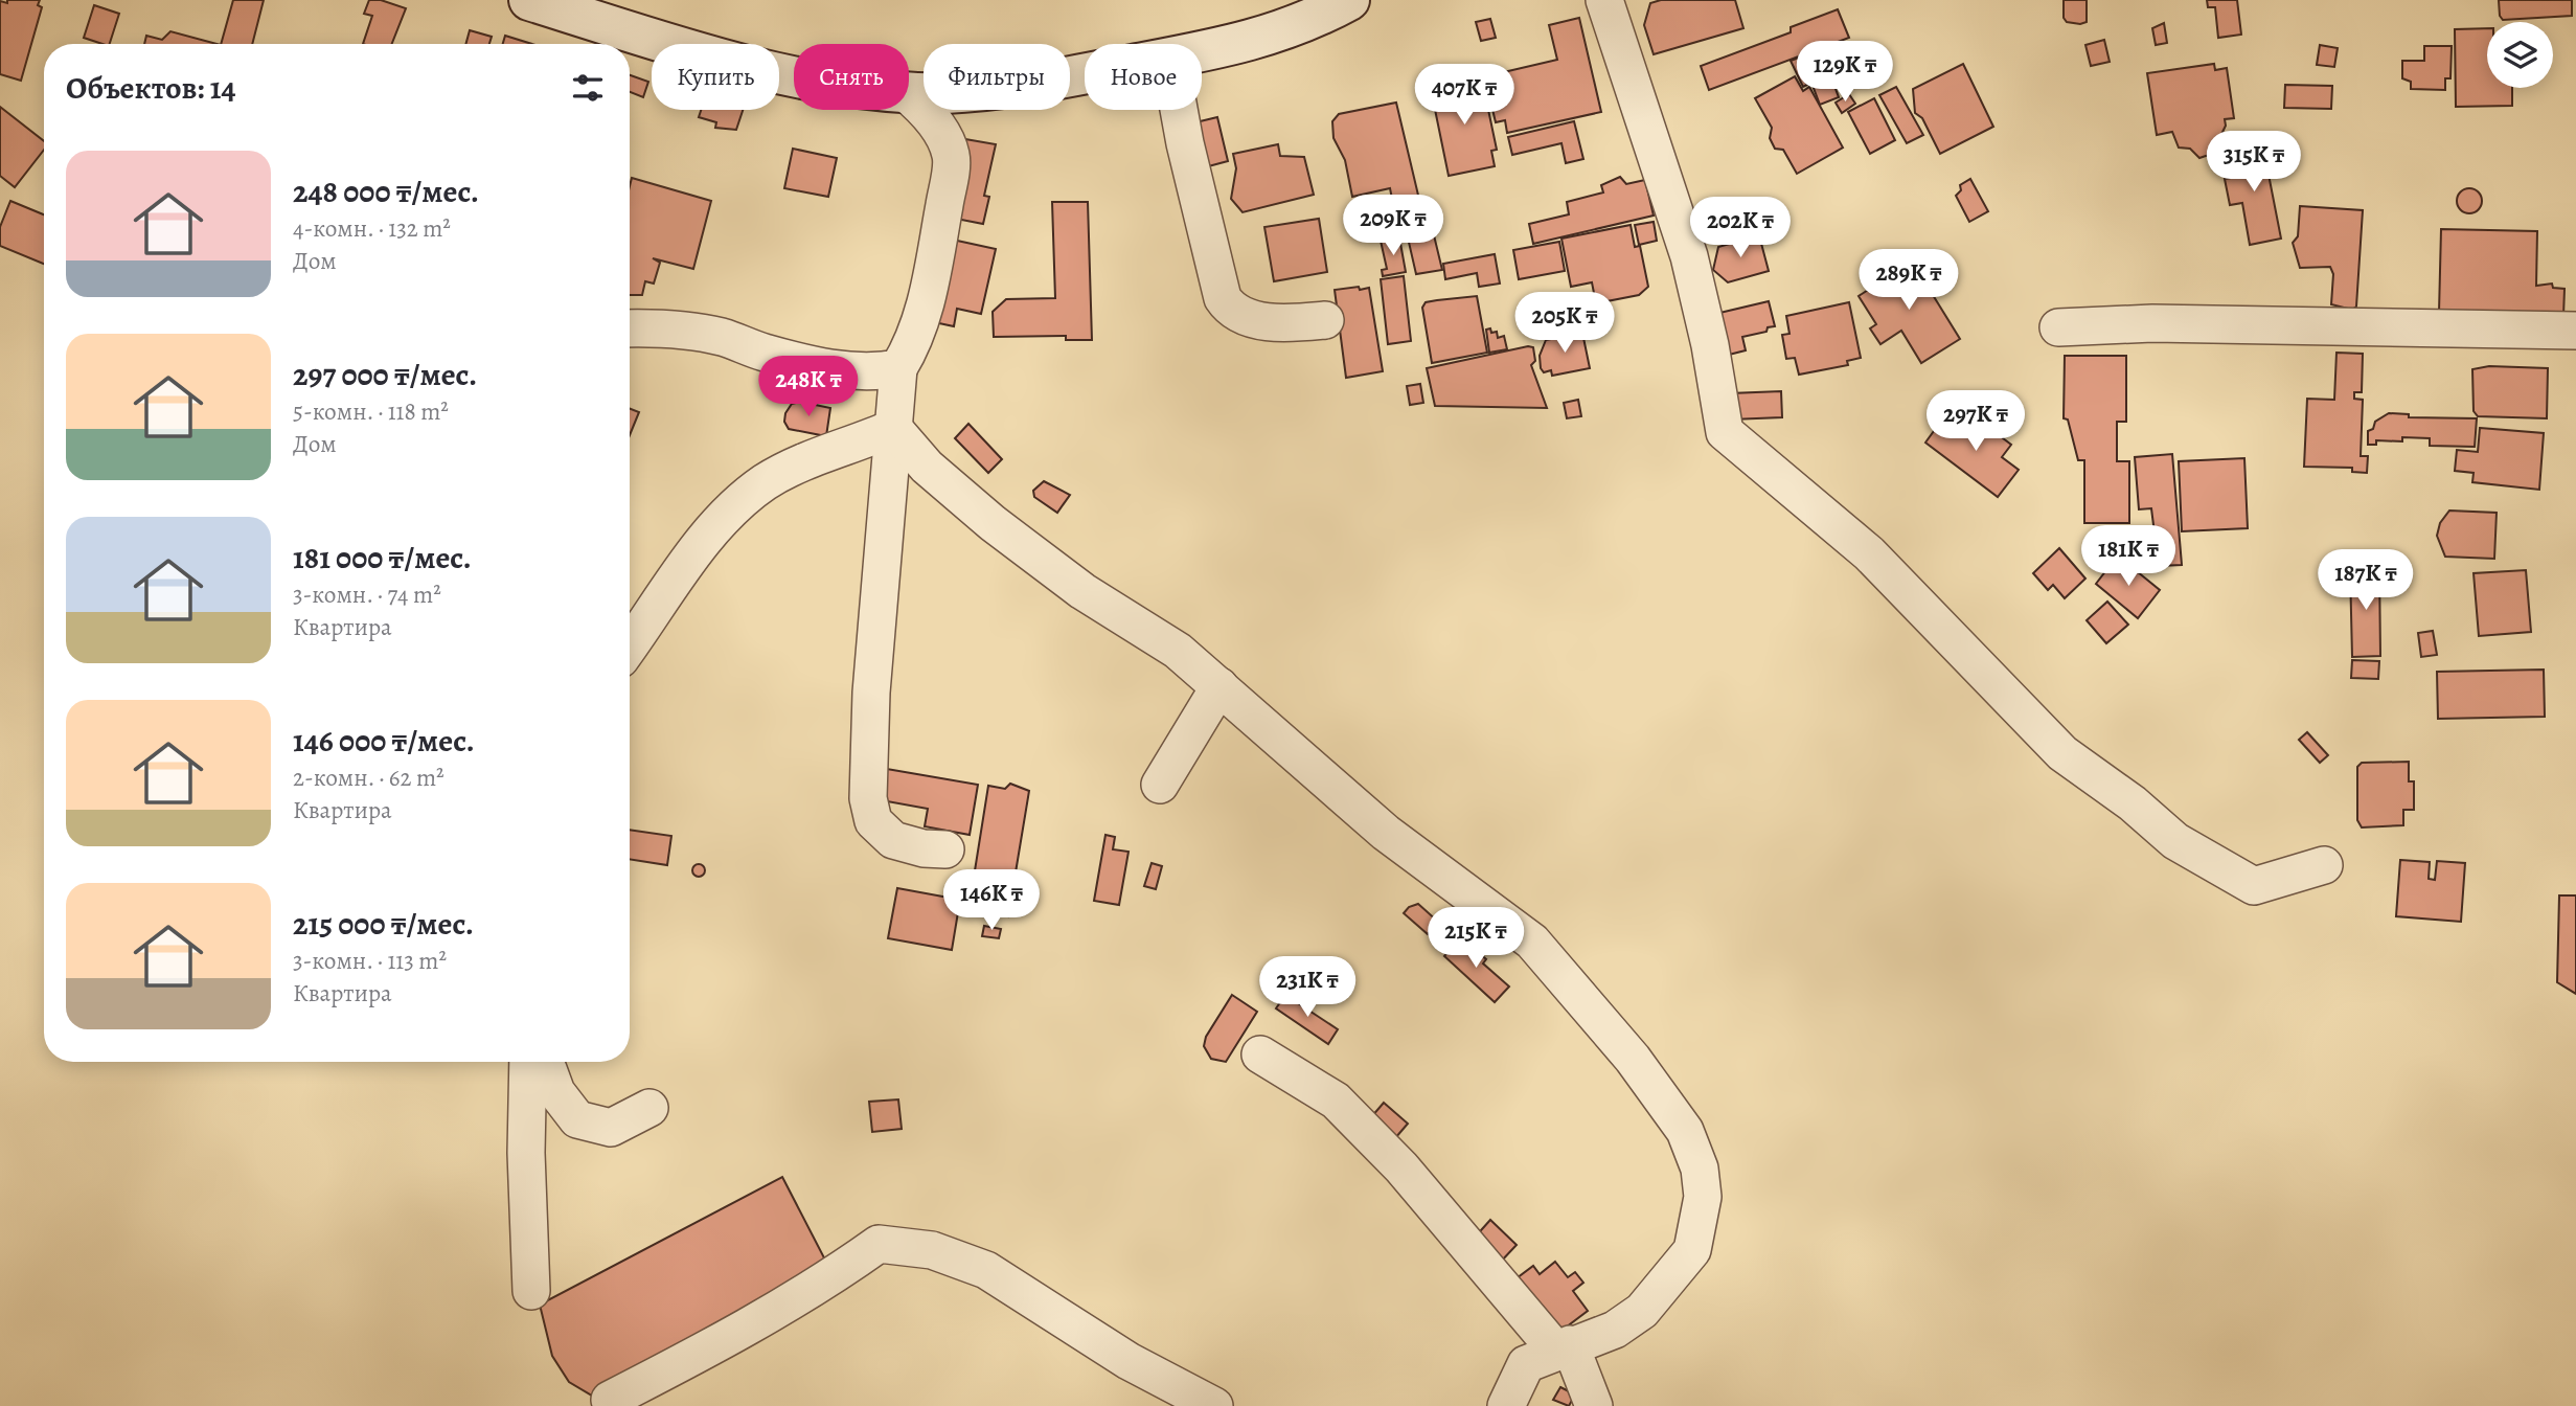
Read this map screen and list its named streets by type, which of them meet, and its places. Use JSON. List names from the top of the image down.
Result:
{
  "page": {
    "price": [
      "129K ₸",
      "407K ₸",
      "315K ₸",
      "209K ₸",
      "202K ₸",
      "289K ₸",
      "205K ₸",
      "248K ₸",
      "297K ₸",
      "181K ₸",
      "187K ₸",
      "146K ₸",
      "215K ₸",
      "231K ₸"
    ],
    "chip": [
      "Купить",
      "Снять",
      "Фильтры",
      "Новое"
    ],
    "heading": "Объектов: 14",
    "list": [
      {
        "name": "248 000 ₸/мес.",
        "note": "4-комн. · 132 m² · Дом"
      },
      {
        "name": "297 000 ₸/мес.",
        "note": "5-комн. · 118 m² · Дом"
      },
      {
        "name": "181 000 ₸/мес.",
        "note": "3-комн. · 74 m² · Квартира"
      },
      {
        "name": "146 000 ₸/мес.",
        "note": "2-комн. · 62 m² · Квартира"
      },
      {
        "name": "215 000 ₸/мес.",
        "note": "3-комн. · 113 m² · Квартира"
      }
    ]
  }
}
